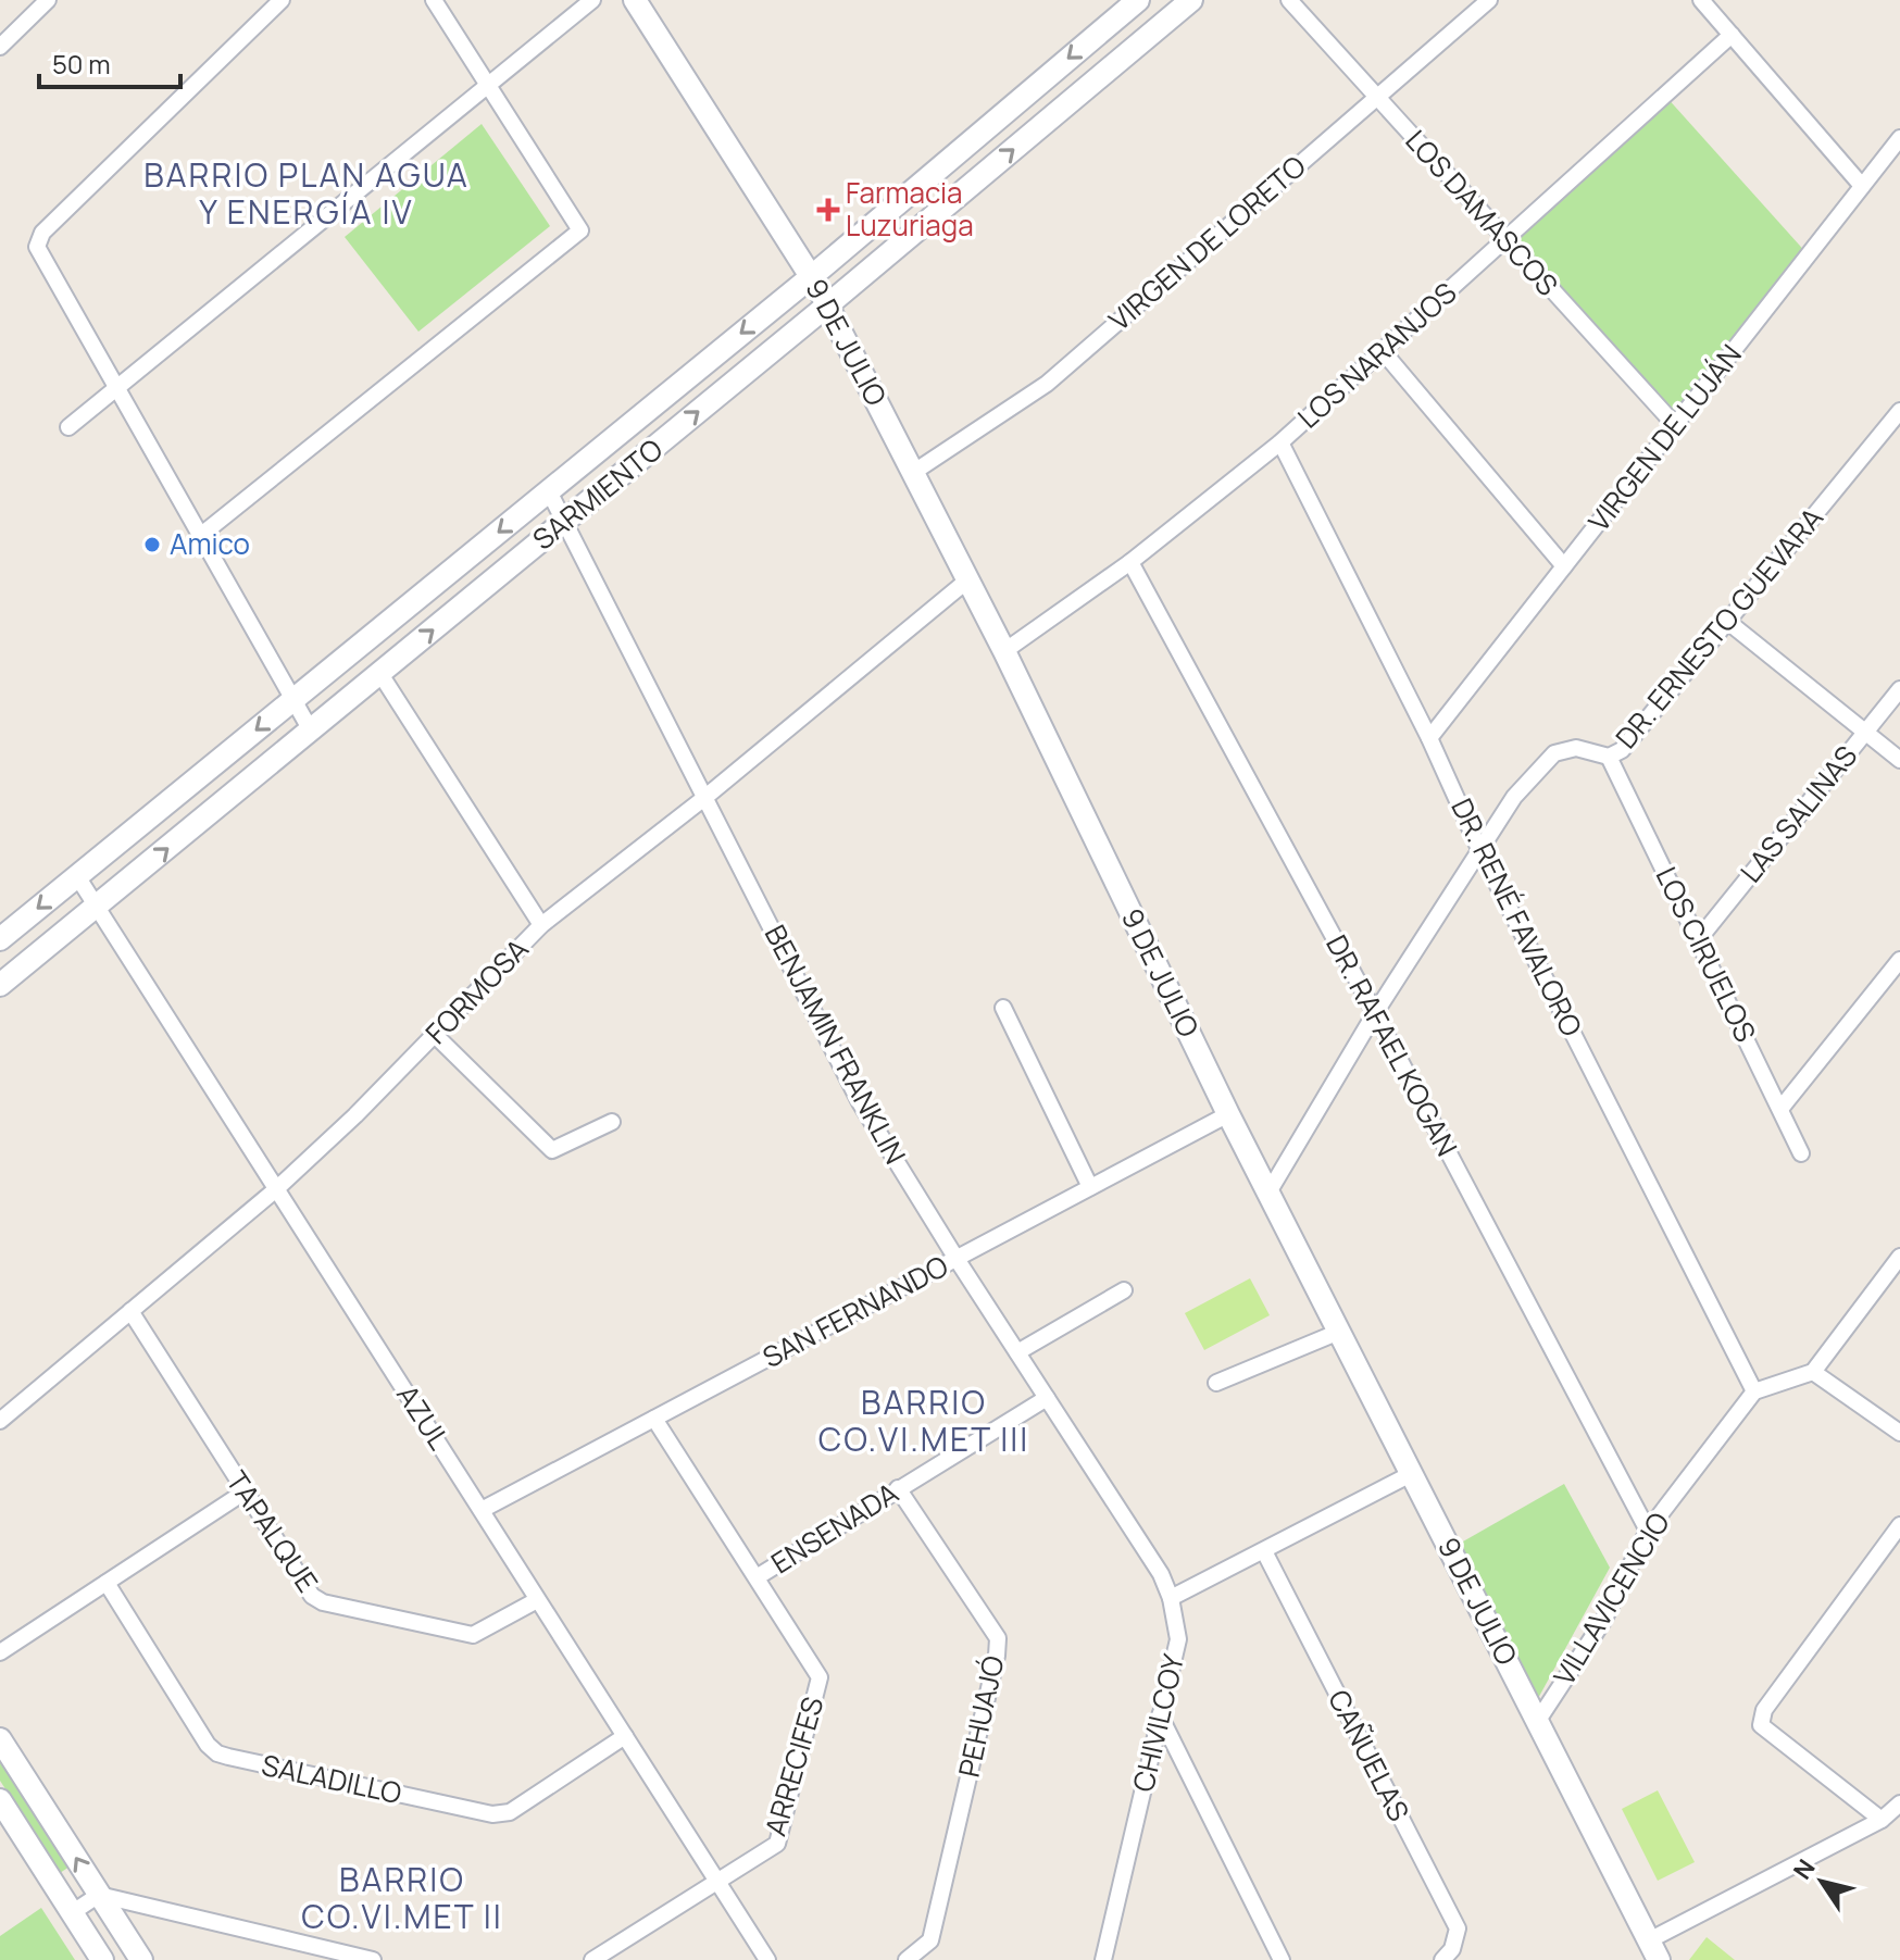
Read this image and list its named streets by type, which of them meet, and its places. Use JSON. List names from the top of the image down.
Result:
{
  "streets": {
    "main road": ["9 DE JULIO", "SARMIENTO"],
    "street": [
      "LOS DAMASCOS",
      "VIRGEN DE LORETO",
      "LOS NARANJOS",
      "VIRGEN DE LUJÁN",
      "DR. ERNESTO GUEVARA",
      "LAS SALINAS",
      "DR. RENÉ FAVALORO",
      "LOS CIRUELOS",
      "FORMOSA",
      "BENJAMIN FRANKLIN",
      "DR. RAFAEL KOGAN",
      "SAN FERNANDO",
      "AZUL",
      "ENSENADA",
      "TAPALQUE",
      "VILLAVICENCIO",
      "PEHUAJÓ",
      "CHIVILCOY",
      "CAÑUELAS",
      "ARRECIFES",
      "SALADILLO"
    ]
  },
  "crossings": [
    ["LOS DAMASCOS", "VIRGEN DE LORETO"],
    ["LOS DAMASCOS", "LOS NARANJOS"],
    ["LOS DAMASCOS", "VIRGEN DE LUJÁN"],
    ["VIRGEN DE LORETO", "9 DE JULIO"],
    ["9 DE JULIO", "LOS NARANJOS"],
    ["9 DE JULIO", "SARMIENTO"],
    ["9 DE JULIO", "DR. ERNESTO GUEVARA"],
    ["9 DE JULIO", "FORMOSA"],
    ["9 DE JULIO", "SAN FERNANDO"],
    ["9 DE JULIO", "VILLAVICENCIO"],
    ["LOS NARANJOS", "DR. RENÉ FAVALORO"],
    ["LOS NARANJOS", "DR. RAFAEL KOGAN"],
    ["VIRGEN DE LUJÁN", "DR. RENÉ FAVALORO"],
    ["SARMIENTO", "BENJAMIN FRANKLIN"],
    ["SARMIENTO", "AZUL"],
    ["DR. ERNESTO GUEVARA", "DR. RENÉ FAVALORO"],
    ["DR. ERNESTO GUEVARA", "LOS CIRUELOS"],
    ["DR. ERNESTO GUEVARA", "DR. RAFAEL KOGAN"],
    ["LAS SALINAS", "LOS CIRUELOS"],
    ["DR. RENÉ FAVALORO", "VILLAVICENCIO"],
    ["FORMOSA", "BENJAMIN FRANKLIN"],
    ["FORMOSA", "AZUL"],
    ["FORMOSA", "TAPALQUE"],
    ["BENJAMIN FRANKLIN", "SAN FERNANDO"],
    ["BENJAMIN FRANKLIN", "ENSENADA"],
    ["BENJAMIN FRANKLIN", "CHIVILCOY"],
    ["DR. RAFAEL KOGAN", "VILLAVICENCIO"],
    ["SAN FERNANDO", "AZUL"],
    ["SAN FERNANDO", "ARRECIFES"],
    ["AZUL", "TAPALQUE"],
    ["AZUL", "ARRECIFES"],
    ["AZUL", "SALADILLO"],
    ["ENSENADA", "PEHUAJÓ"],
    ["ENSENADA", "ARRECIFES"]
  ],
  "districts": ["BARRIO PLAN AGUA Y ENERGÍA IV", "BARRIO CO.VI.MET III", "BARRIO CO.VI.MET II"],
  "places": {
    "health": ["Farmacia Luzuriaga"],
    "other": ["Amico"]
  },
  "scale_bar": "50 m",
  "north": "top left"
}
